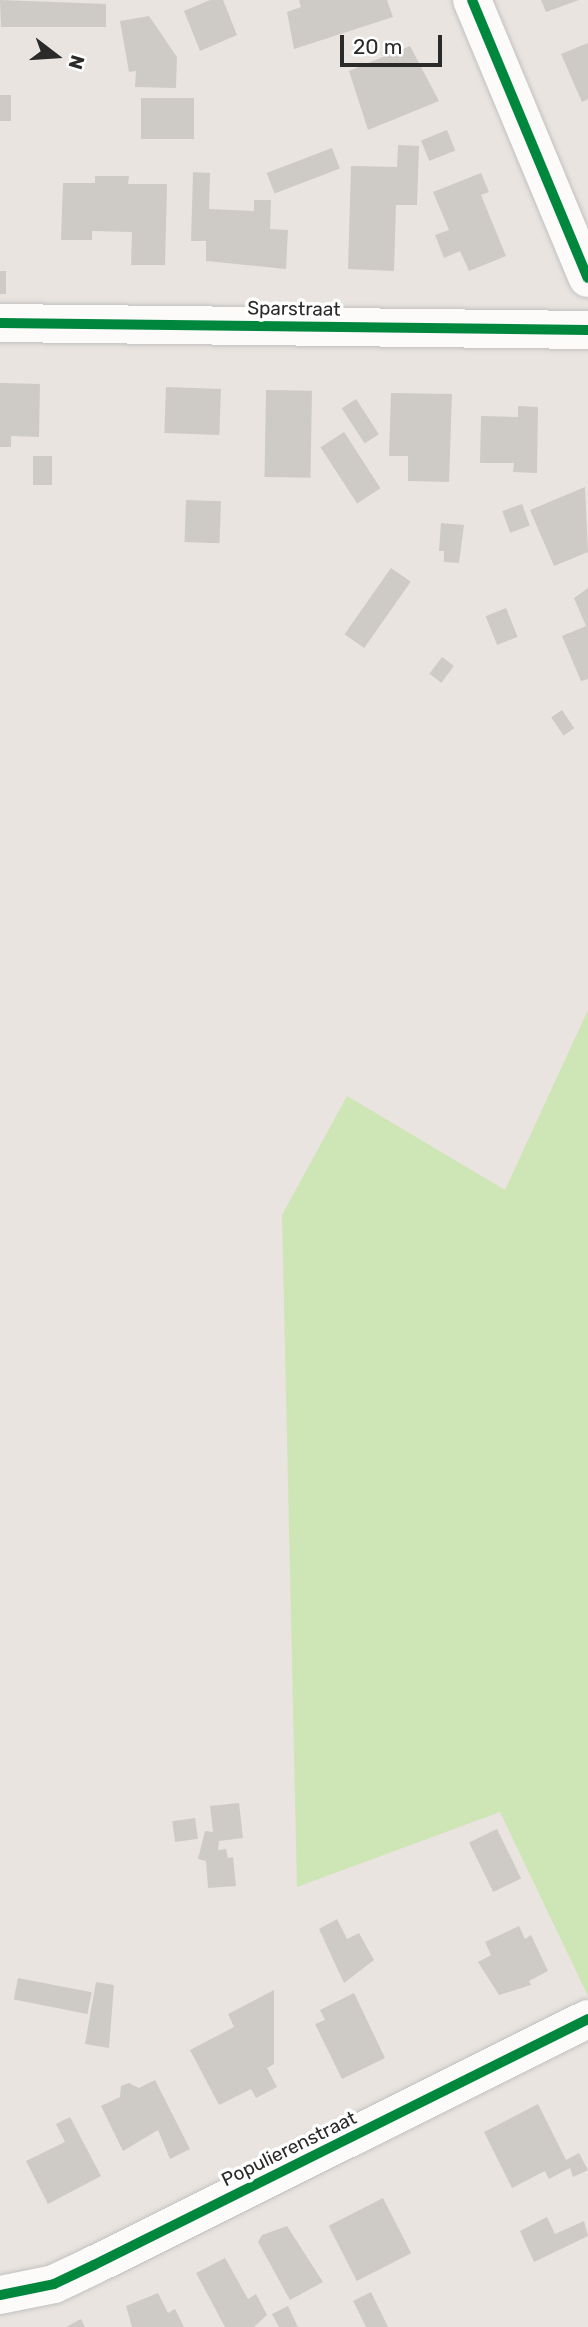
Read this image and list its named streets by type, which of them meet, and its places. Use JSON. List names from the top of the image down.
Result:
{
  "streets": {
    "street": ["Sparstraat", "Populierenstraat"]
  },
  "scale_bar": "20 m",
  "north": "right"
}
